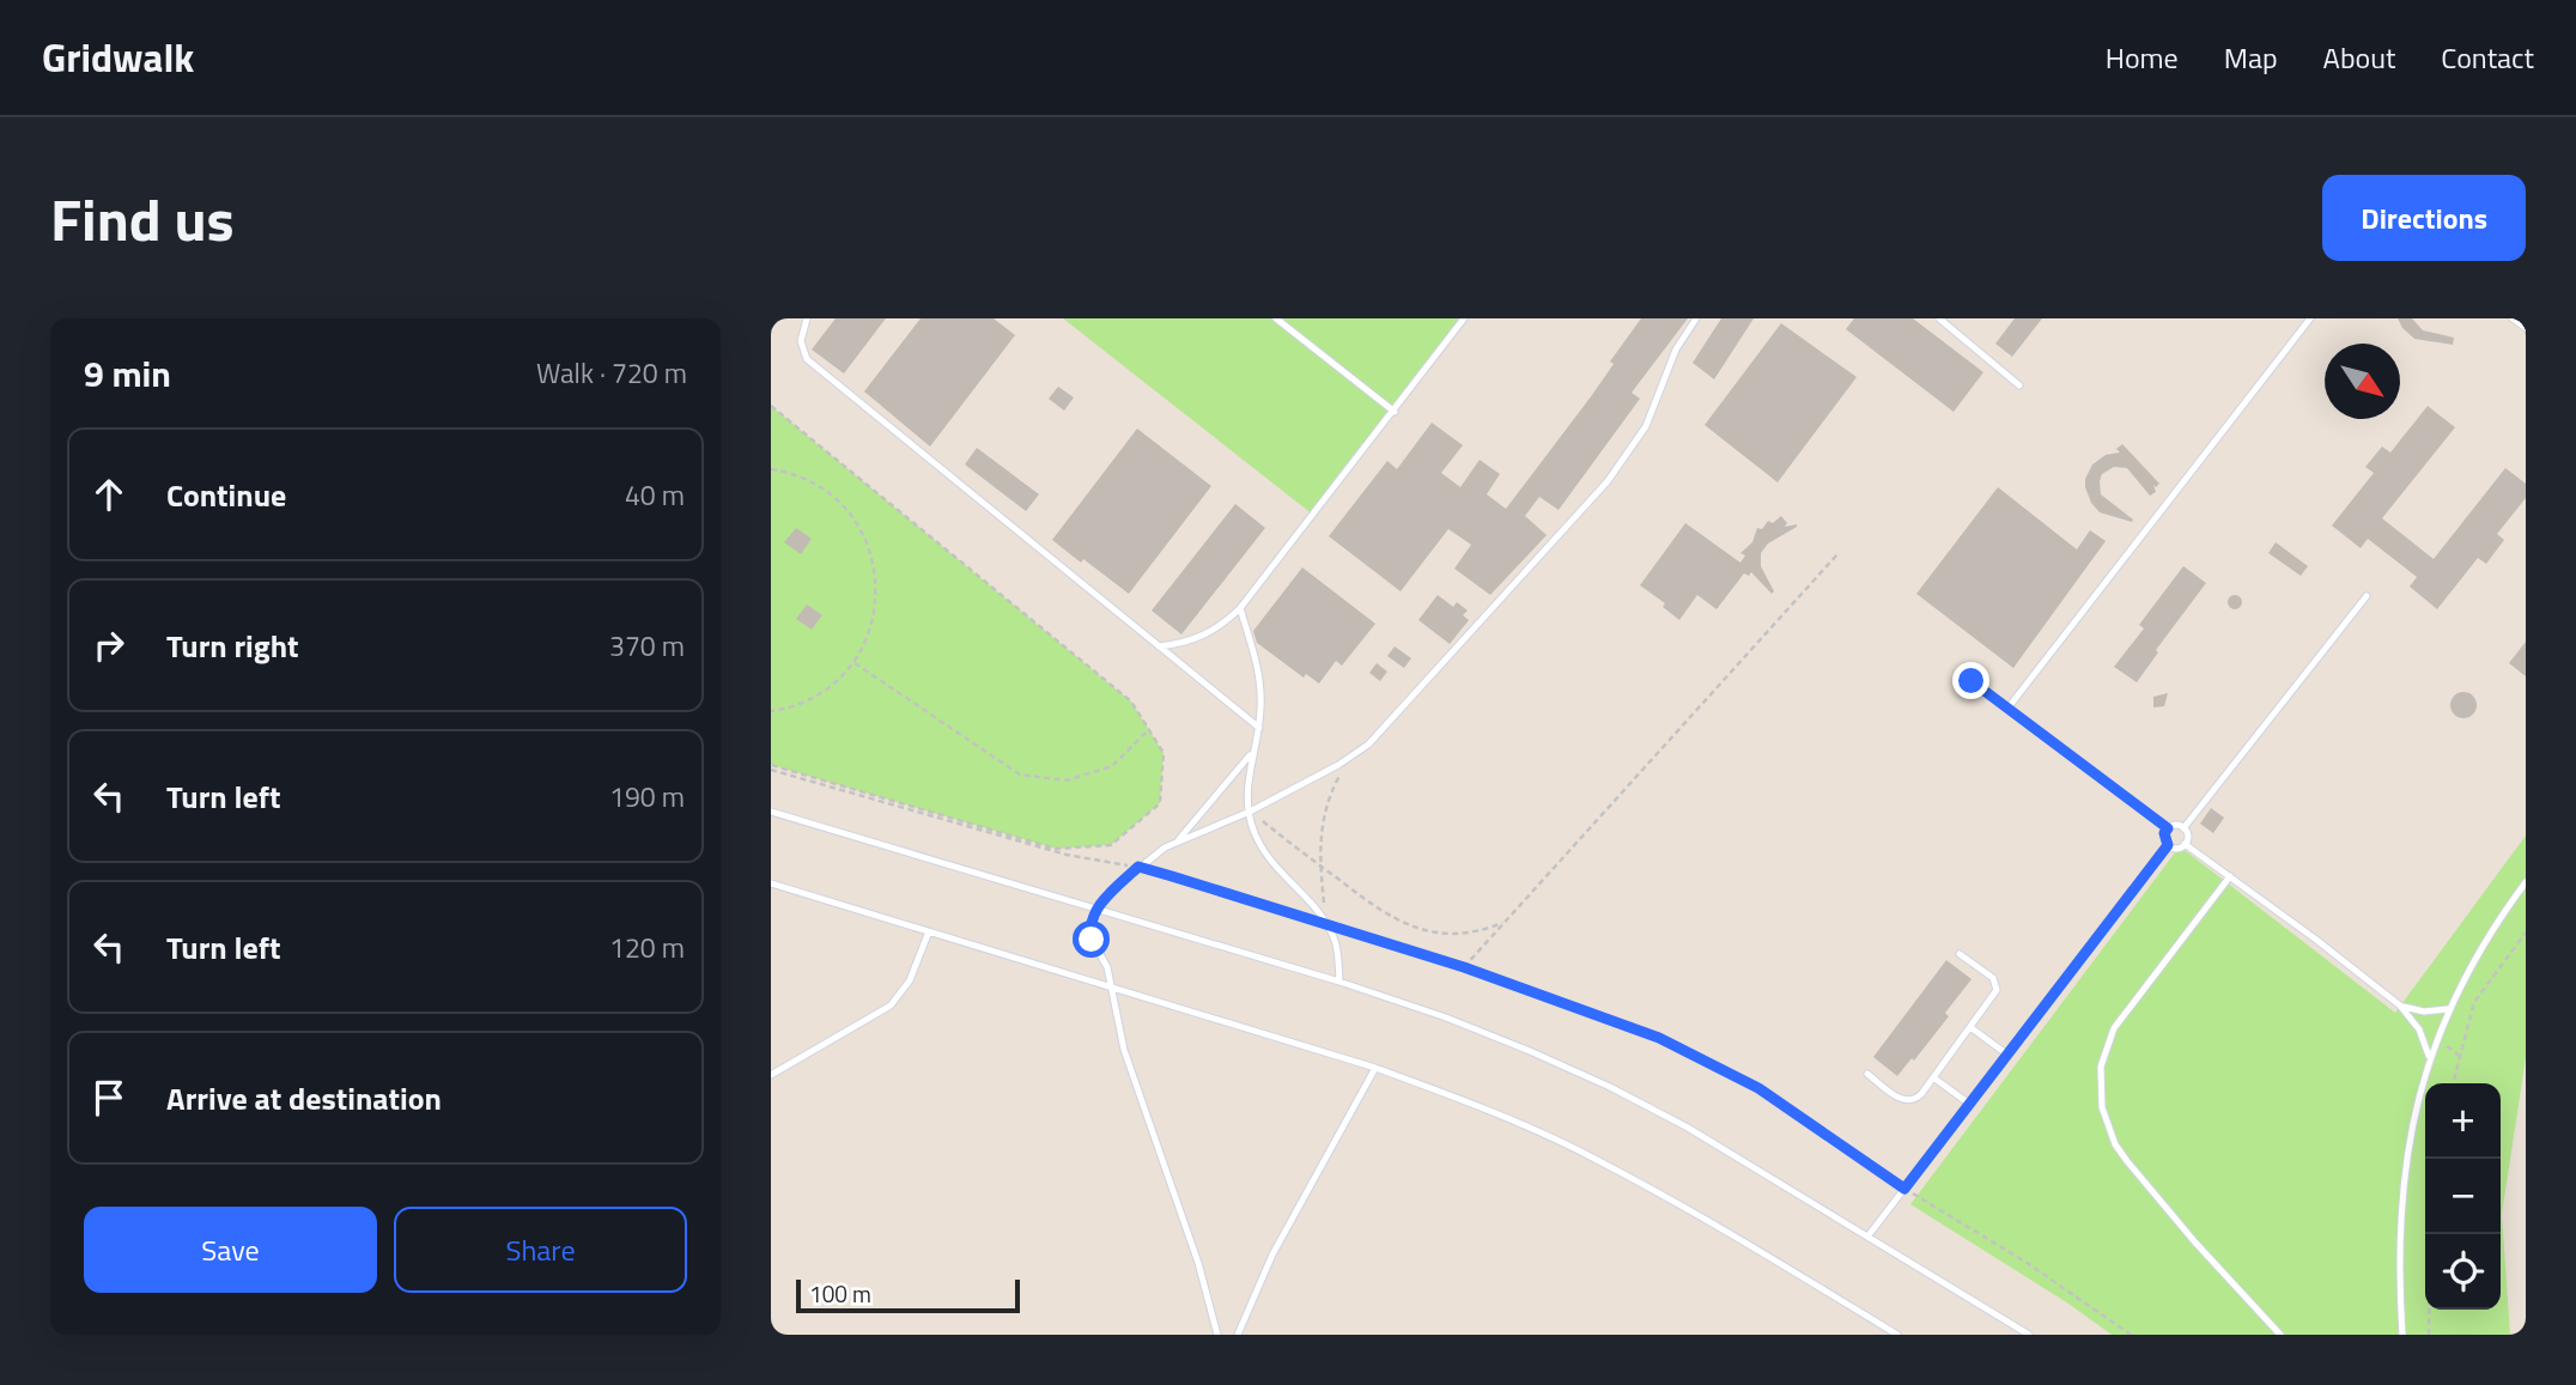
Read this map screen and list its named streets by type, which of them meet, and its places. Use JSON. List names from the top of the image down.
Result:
{
  "scale_bar": "100 m",
  "north": "bottom right",
  "page": {
    "header": "Gridwalk",
    "nav": [
      "Home",
      "Map",
      "About",
      "Contact"
    ],
    "title": "Find us",
    "buttons": [
      "Directions",
      ["Save", "Share"]
    ],
    "heading": ["9 min", "Walk · 720 m"],
    "list": [
      ["Continue", "40 m"],
      ["Turn right", "370 m"],
      ["Turn left", "190 m"],
      ["Turn left", "120 m"],
      "Arrive at destination"
    ],
    "map_buttons": ["+", "−"],
    "scale": "100 m"
  }
}
